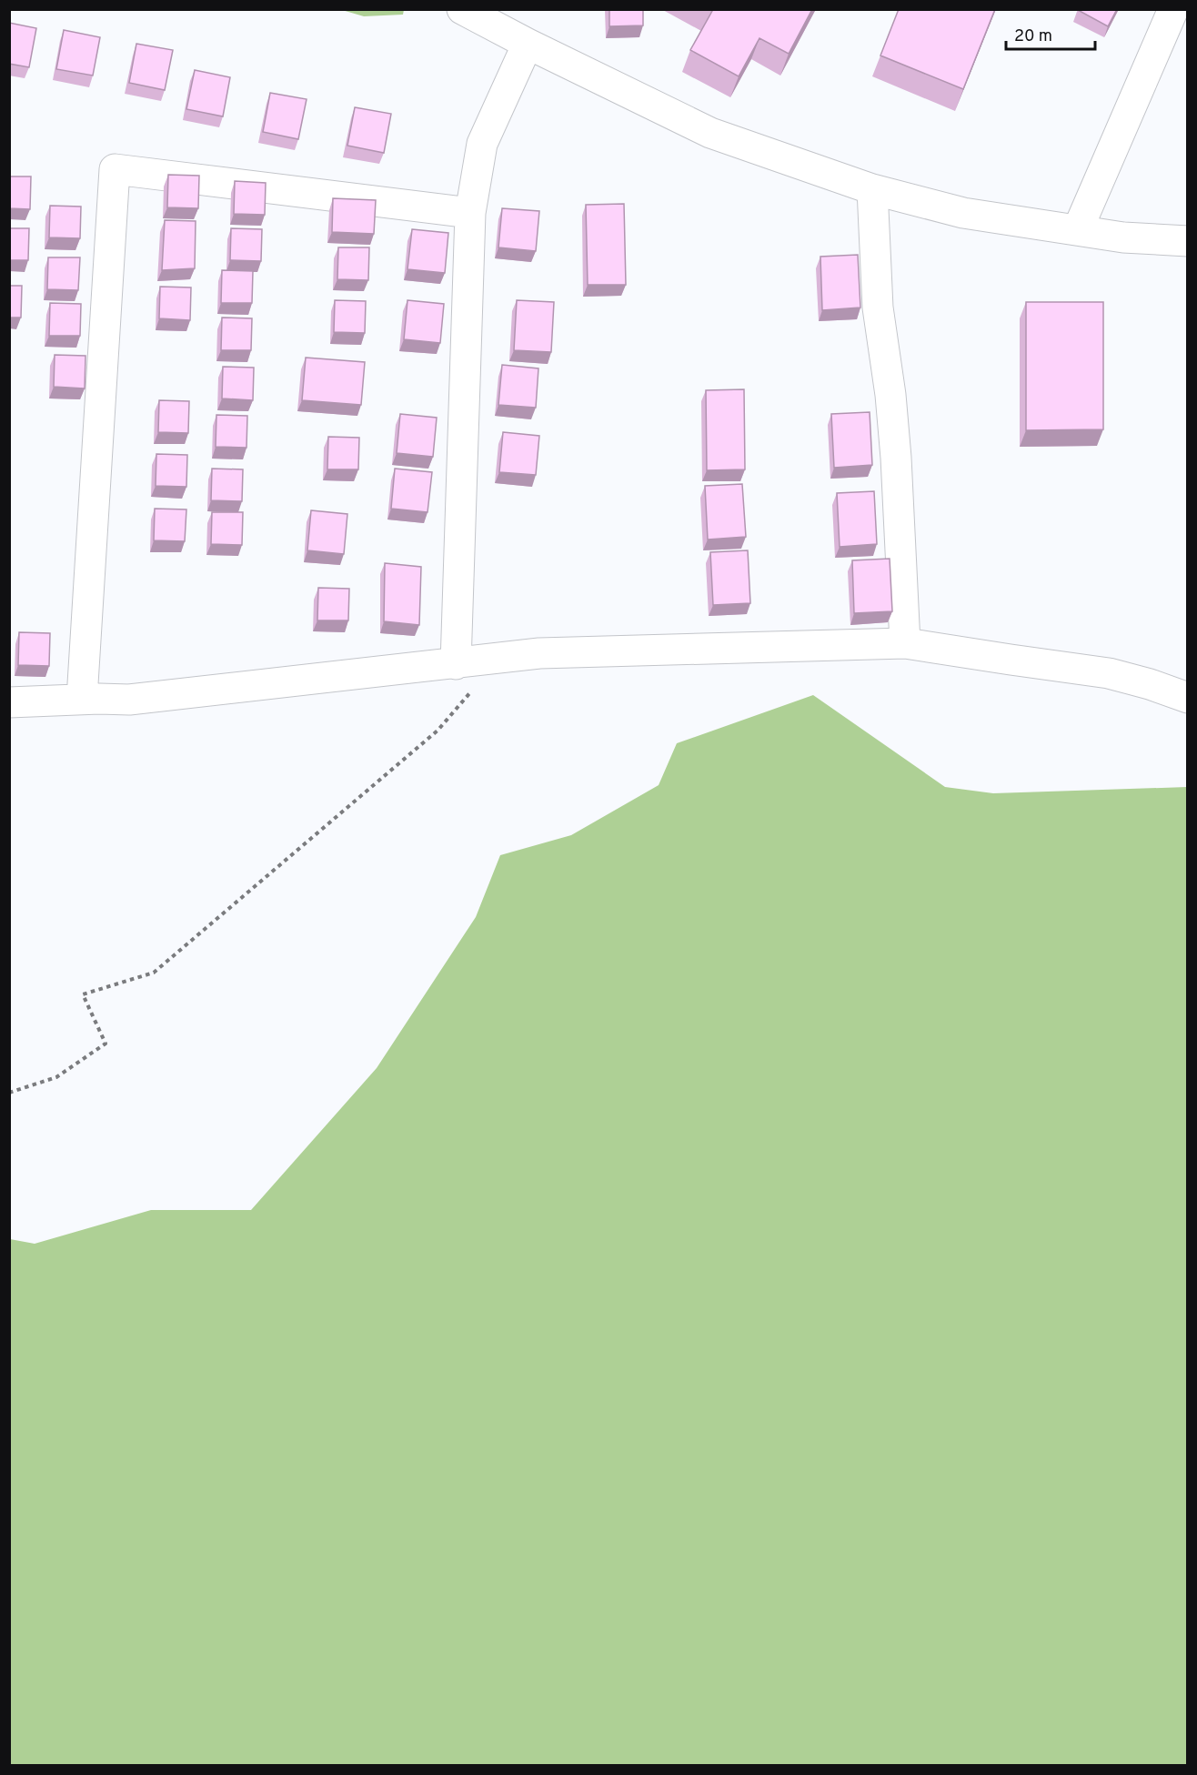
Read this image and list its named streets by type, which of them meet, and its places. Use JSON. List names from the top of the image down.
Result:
{
  "scale_bar": "20 m"
}
